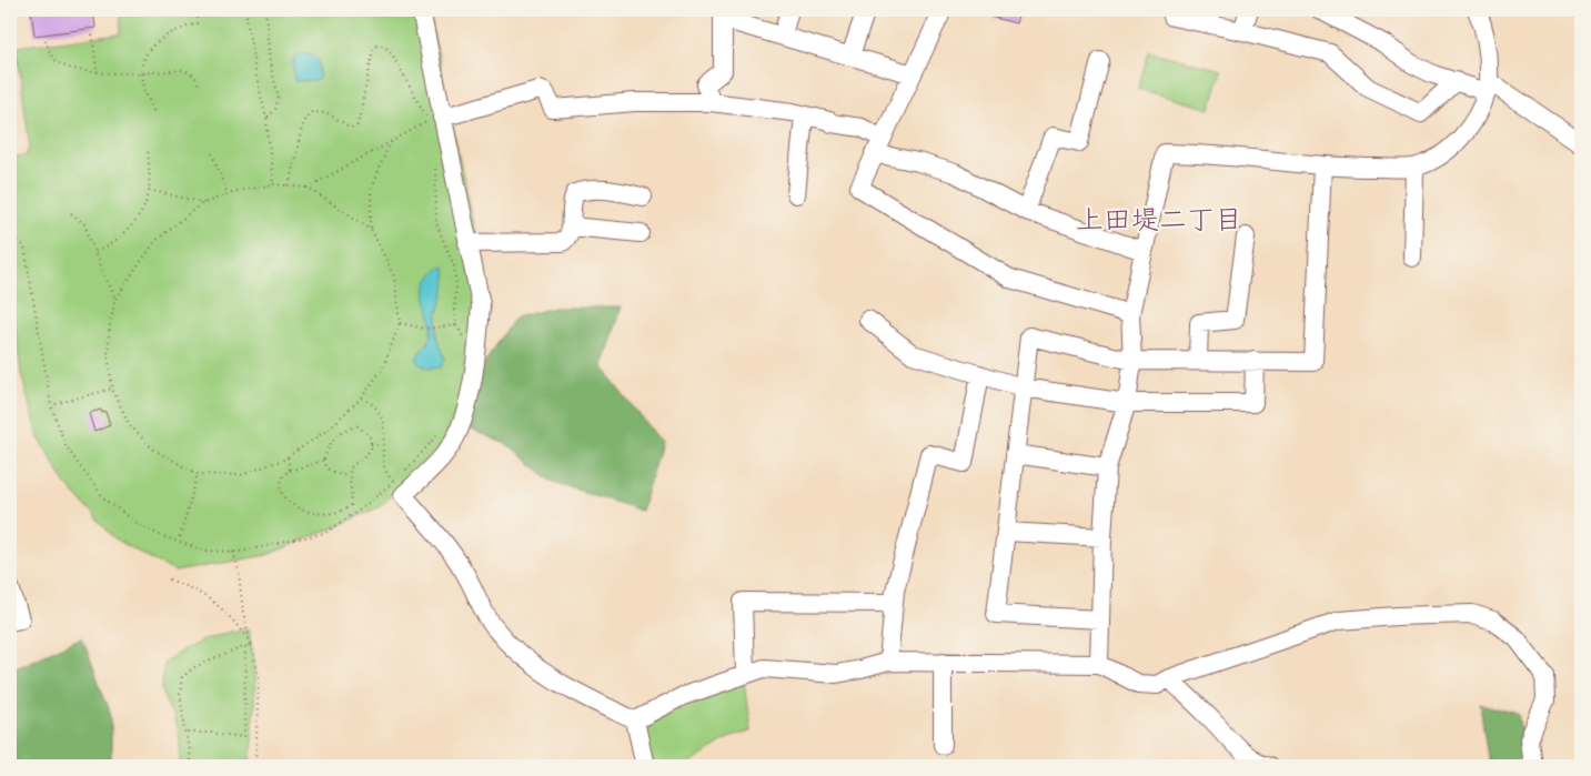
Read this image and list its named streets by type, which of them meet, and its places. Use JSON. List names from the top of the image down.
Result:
{
  "districts": ["上田堤二丁目"]
}
